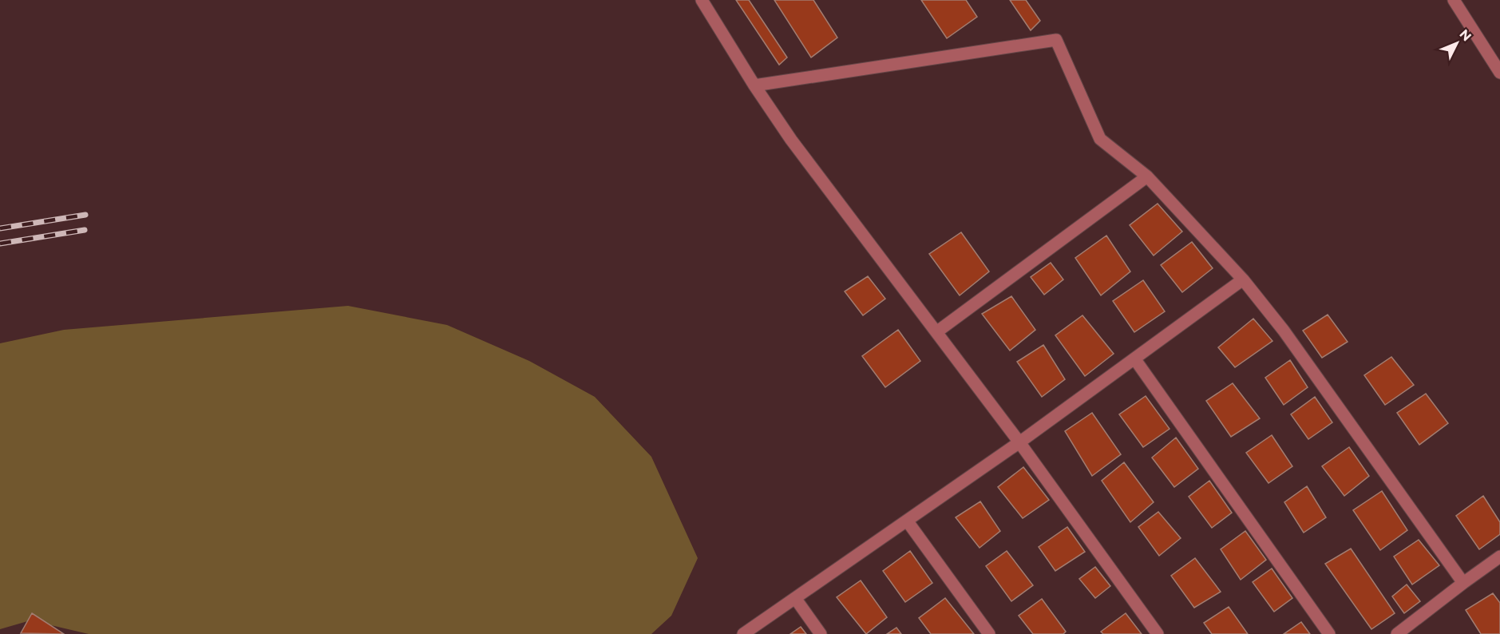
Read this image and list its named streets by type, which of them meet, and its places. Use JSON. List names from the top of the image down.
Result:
{
  "north": "top right"
}
